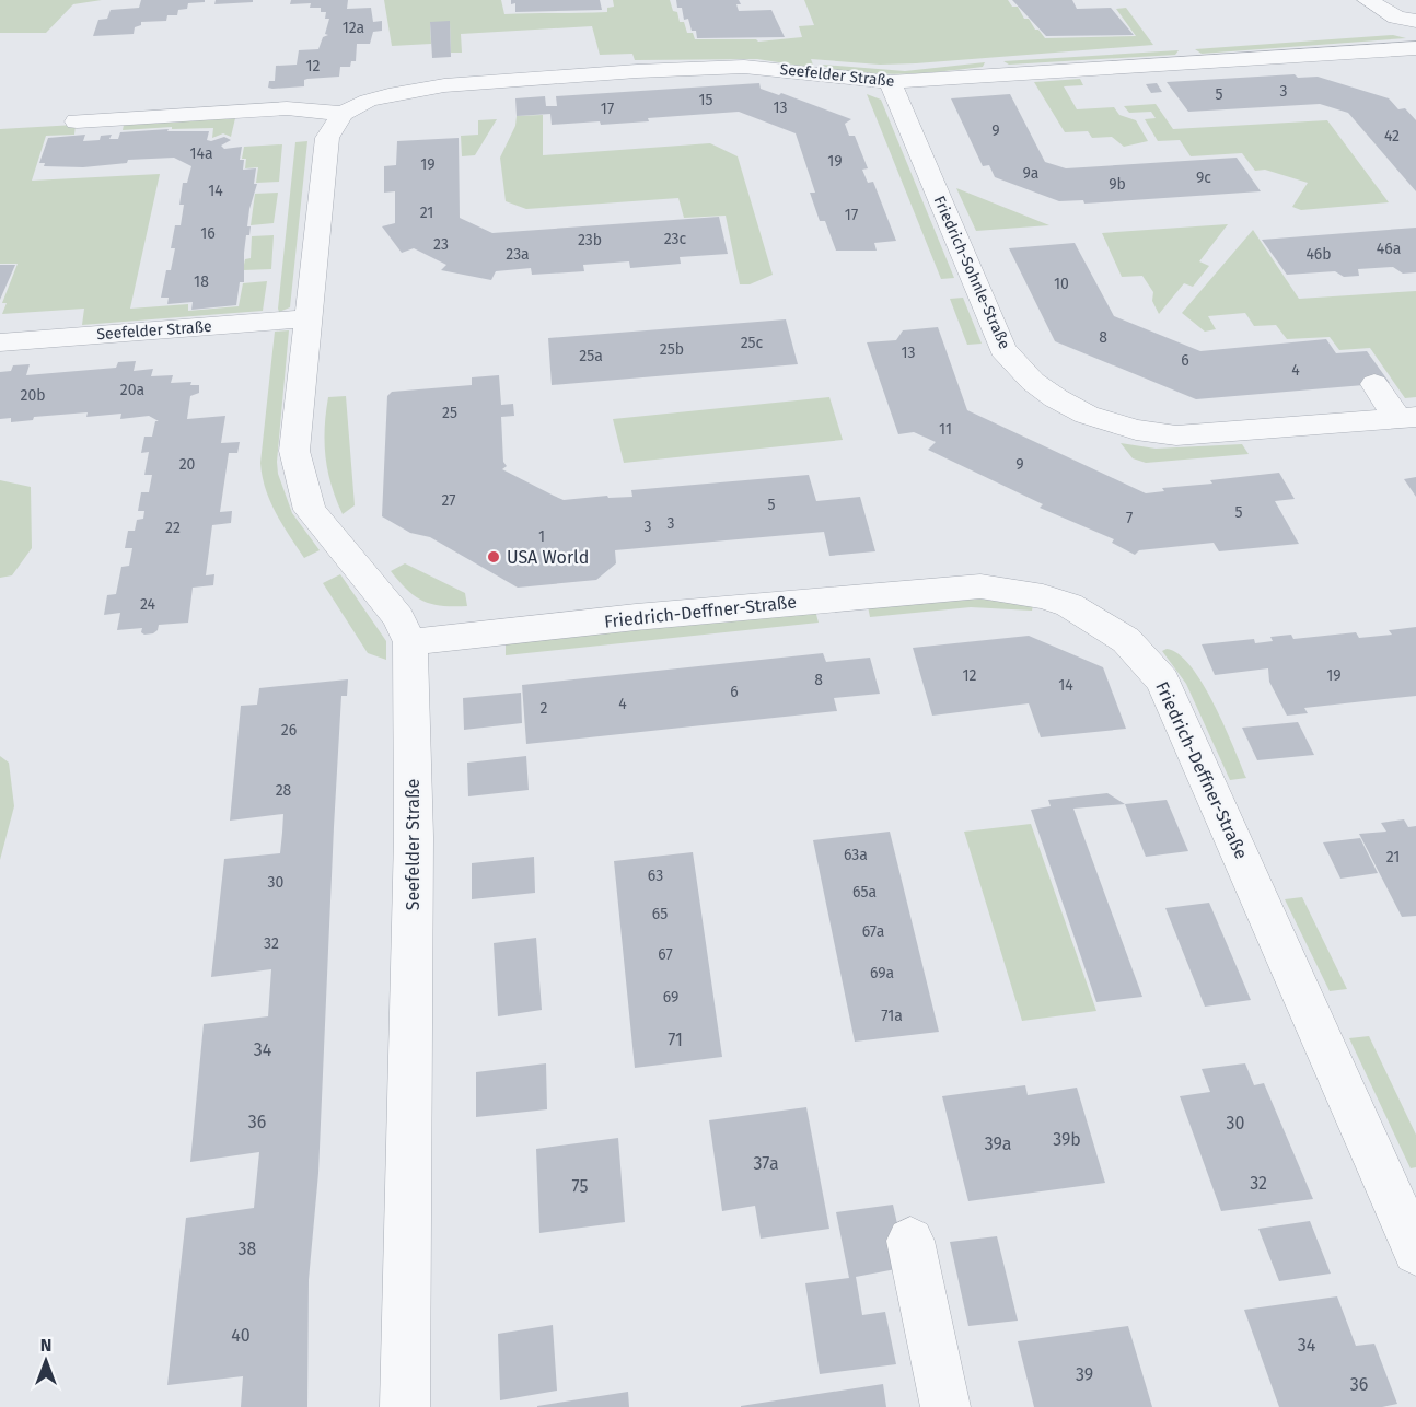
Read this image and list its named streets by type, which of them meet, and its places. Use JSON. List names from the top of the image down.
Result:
{
  "streets": {
    "street": ["Seefelder Straße", "Friedrich-Sohnle-Straße", "Friedrich-Deffner-Straße"]
  },
  "crossings": [
    ["Seefelder Straße", "Friedrich-Sohnle-Straße"],
    ["Seefelder Straße", "Friedrich-Deffner-Straße"]
  ],
  "places": ["USA World"],
  "house_numbers": [
    "12a",
    "12",
    "3",
    "5",
    "15",
    "13",
    "17",
    "9",
    "42",
    "14a",
    "19",
    "19",
    "9a",
    "9c",
    "9b",
    "14",
    "21",
    "17",
    "16",
    "23c",
    "23b",
    "23",
    "46a",
    "23a",
    "46b",
    "18",
    "10",
    "8",
    "25c",
    "25b",
    "13",
    "25a",
    "6",
    "4",
    "20a",
    "20b",
    "25",
    "11",
    "20",
    "9",
    "27",
    "5",
    "5",
    "7",
    "3",
    "3",
    "22",
    "1",
    "24",
    "12",
    "19",
    "8",
    "14",
    "6",
    "4",
    "2",
    "26",
    "28",
    "63a",
    "21",
    "63",
    "30",
    "65a",
    "65",
    "67a",
    "32",
    "67",
    "69a",
    "69",
    "71a",
    "71",
    "34",
    "36",
    "30",
    "39b",
    "39a",
    "37a",
    "32",
    "75",
    "38",
    "40",
    "34",
    "39",
    "36"
  ],
  "north": "top"
}
